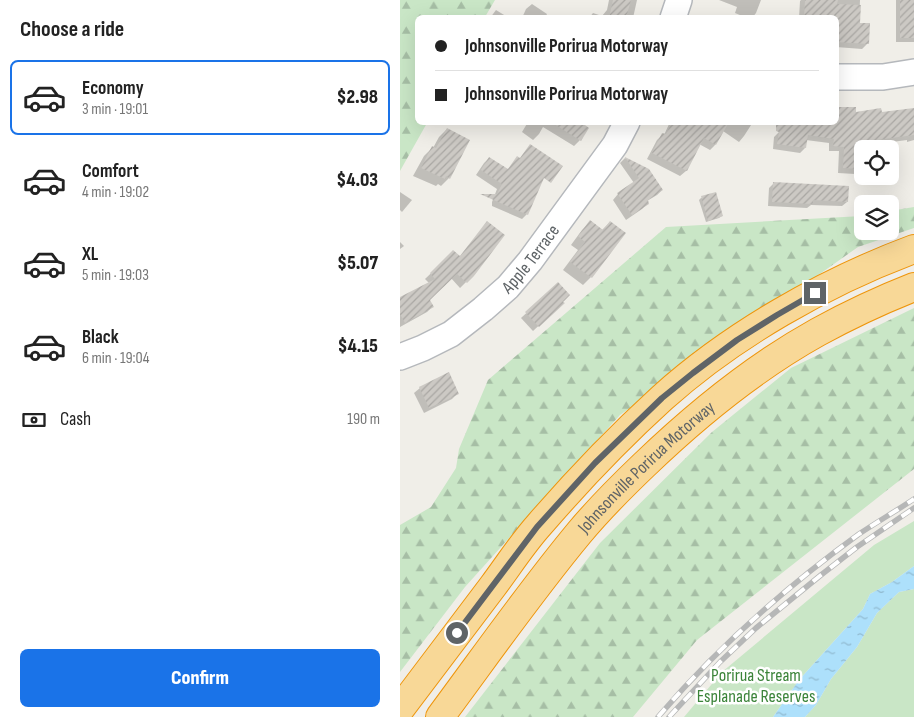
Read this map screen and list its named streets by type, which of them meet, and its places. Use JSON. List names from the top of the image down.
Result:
{
  "streets": {
    "highway": ["Johnsonville Porirua Motorway"],
    "street": ["Apple Terrace"]
  },
  "parks": ["Porirua Stream Esplanade Reserves"],
  "page": {
    "heading": "Choose a ride",
    "banner": ["Johnsonville Porirua Motorway", "Johnsonville Porirua Motorway"],
    "list": [
      {
        "name": "Economy",
        "note": "3 min · 19:01",
        "value": "$2.98"
      },
      {
        "name": "Comfort",
        "note": "4 min · 19:02",
        "value": "$4.03"
      },
      {
        "name": "XL",
        "note": "5 min · 19:03",
        "value": "$5.07"
      },
      {
        "name": "Black",
        "note": "6 min · 19:04",
        "value": "$4.15"
      }
    ],
    "pay": ["Cash", "190 m"],
    "buttons": "Confirm"
  }
}
